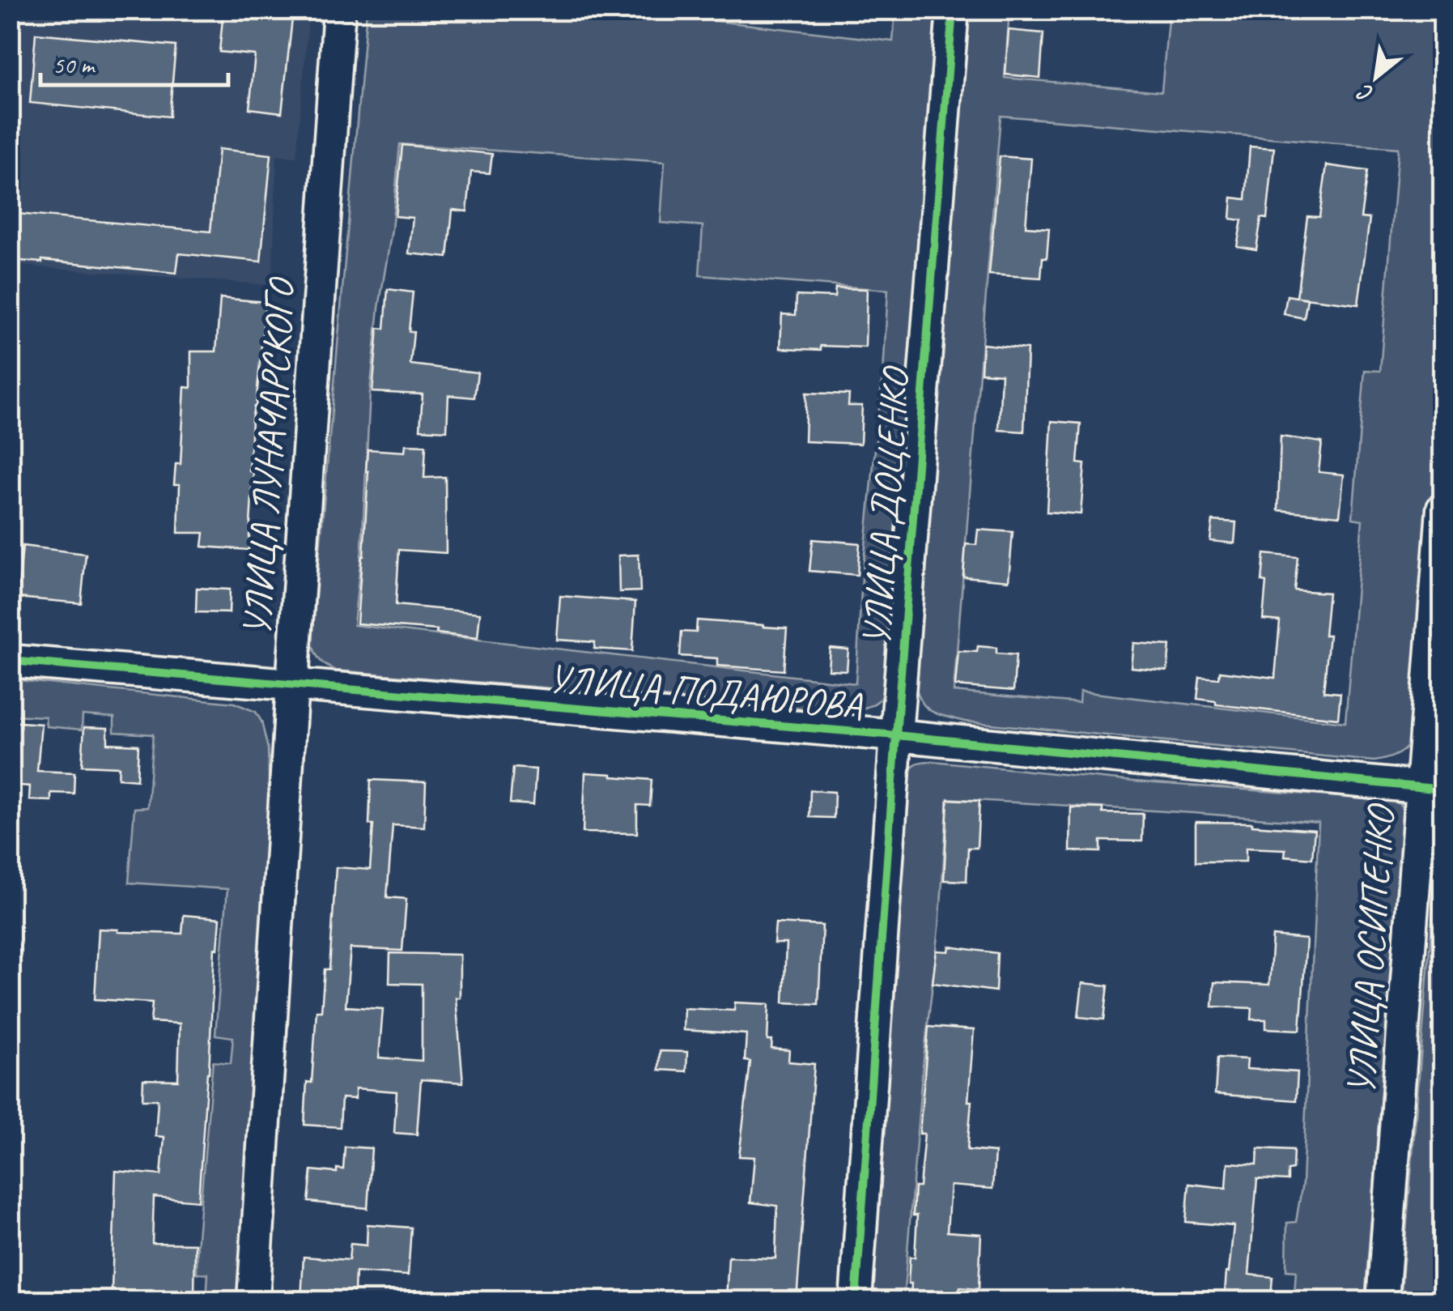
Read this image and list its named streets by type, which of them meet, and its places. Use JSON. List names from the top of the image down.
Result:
{
  "streets": {
    "street": [
      "УЛИЦА ЛУНАЧАРСКОГО",
      "УЛИЦА ДОЦЕНКО",
      "УЛИЦА ПОДАЮРОВА",
      "УЛИЦА ОСИПЕНКО"
    ]
  },
  "crossings": [
    ["УЛИЦА ЛУНАЧАРСКОГО", "УЛИЦА ПОДАЮРОВА"],
    ["УЛИЦА ДОЦЕНКО", "УЛИЦА ПОДАЮРОВА"],
    ["УЛИЦА ПОДАЮРОВА", "УЛИЦА ОСИПЕНКО"]
  ],
  "scale_bar": "50 m",
  "north": "bottom left"
}
